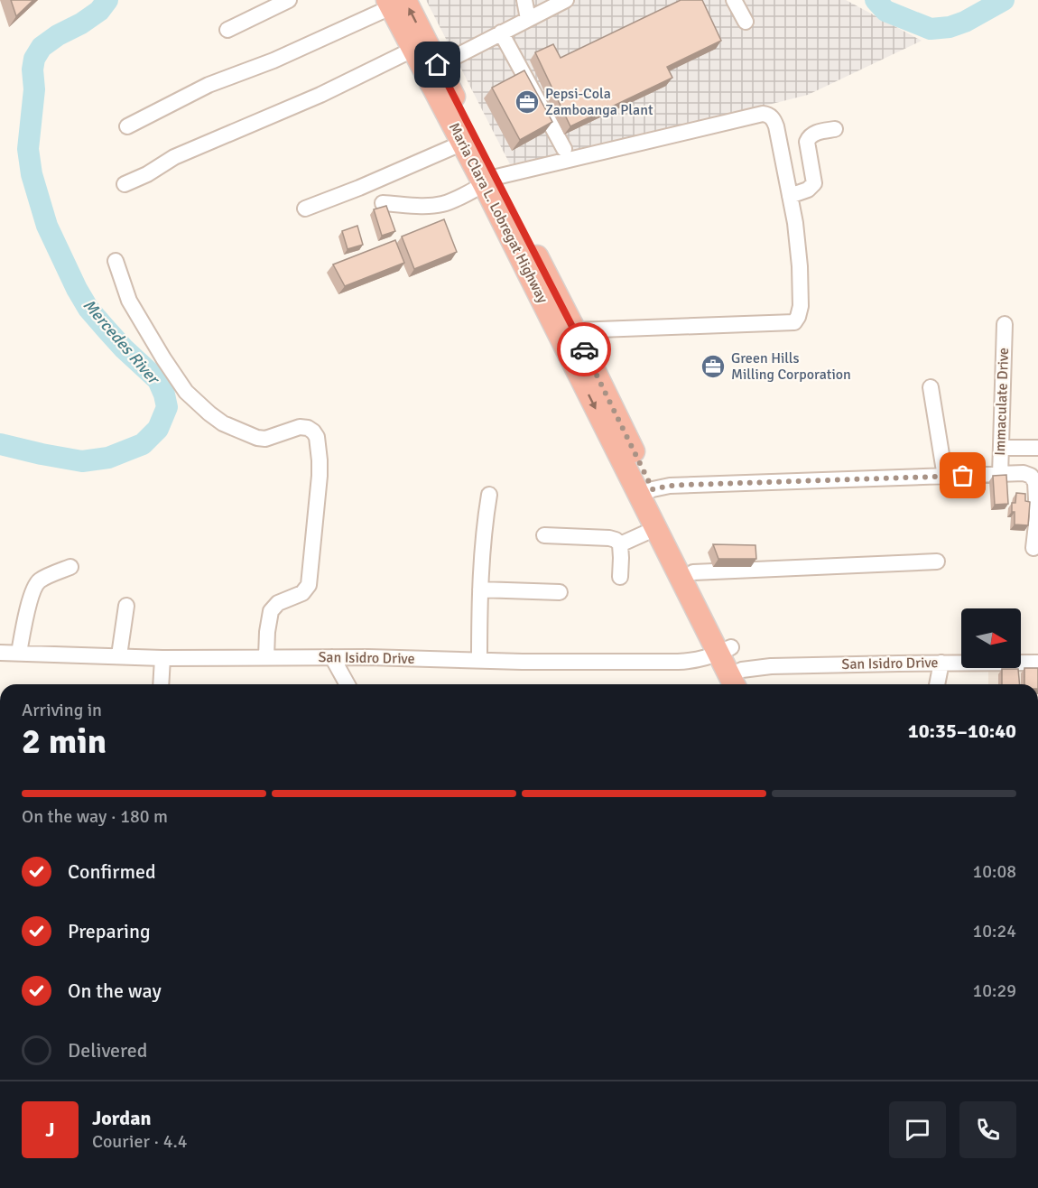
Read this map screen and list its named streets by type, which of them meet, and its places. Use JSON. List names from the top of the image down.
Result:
{
  "streets": {
    "highway": ["Maria Clara L. Lobregat Highway"],
    "street": ["Immaculate Drive", "San Isidro Drive"]
  },
  "crossings": [
    ["Maria Clara L. Lobregat Highway", "Immaculate Drive"],
    ["Maria Clara L. Lobregat Highway", "San Isidro Drive"]
  ],
  "water": ["Mercedes River"],
  "places": {
    "office": ["Pepsi-Cola Zamboanga Plant", "Green Hills Milling Corporation"]
  },
  "north": "right",
  "page": {
    "heading": ["2 min", "Arriving in", "10:35–10:40"],
    "panel": ["Jordan", "Courier · 4.4"],
    "bar": "On the way · 180 m",
    "list": [
      ["Confirmed", "10:08"],
      ["Preparing", "10:24"],
      ["On the way", "10:29"],
      "Delivered"
    ],
    "round": "J"
  }
}
